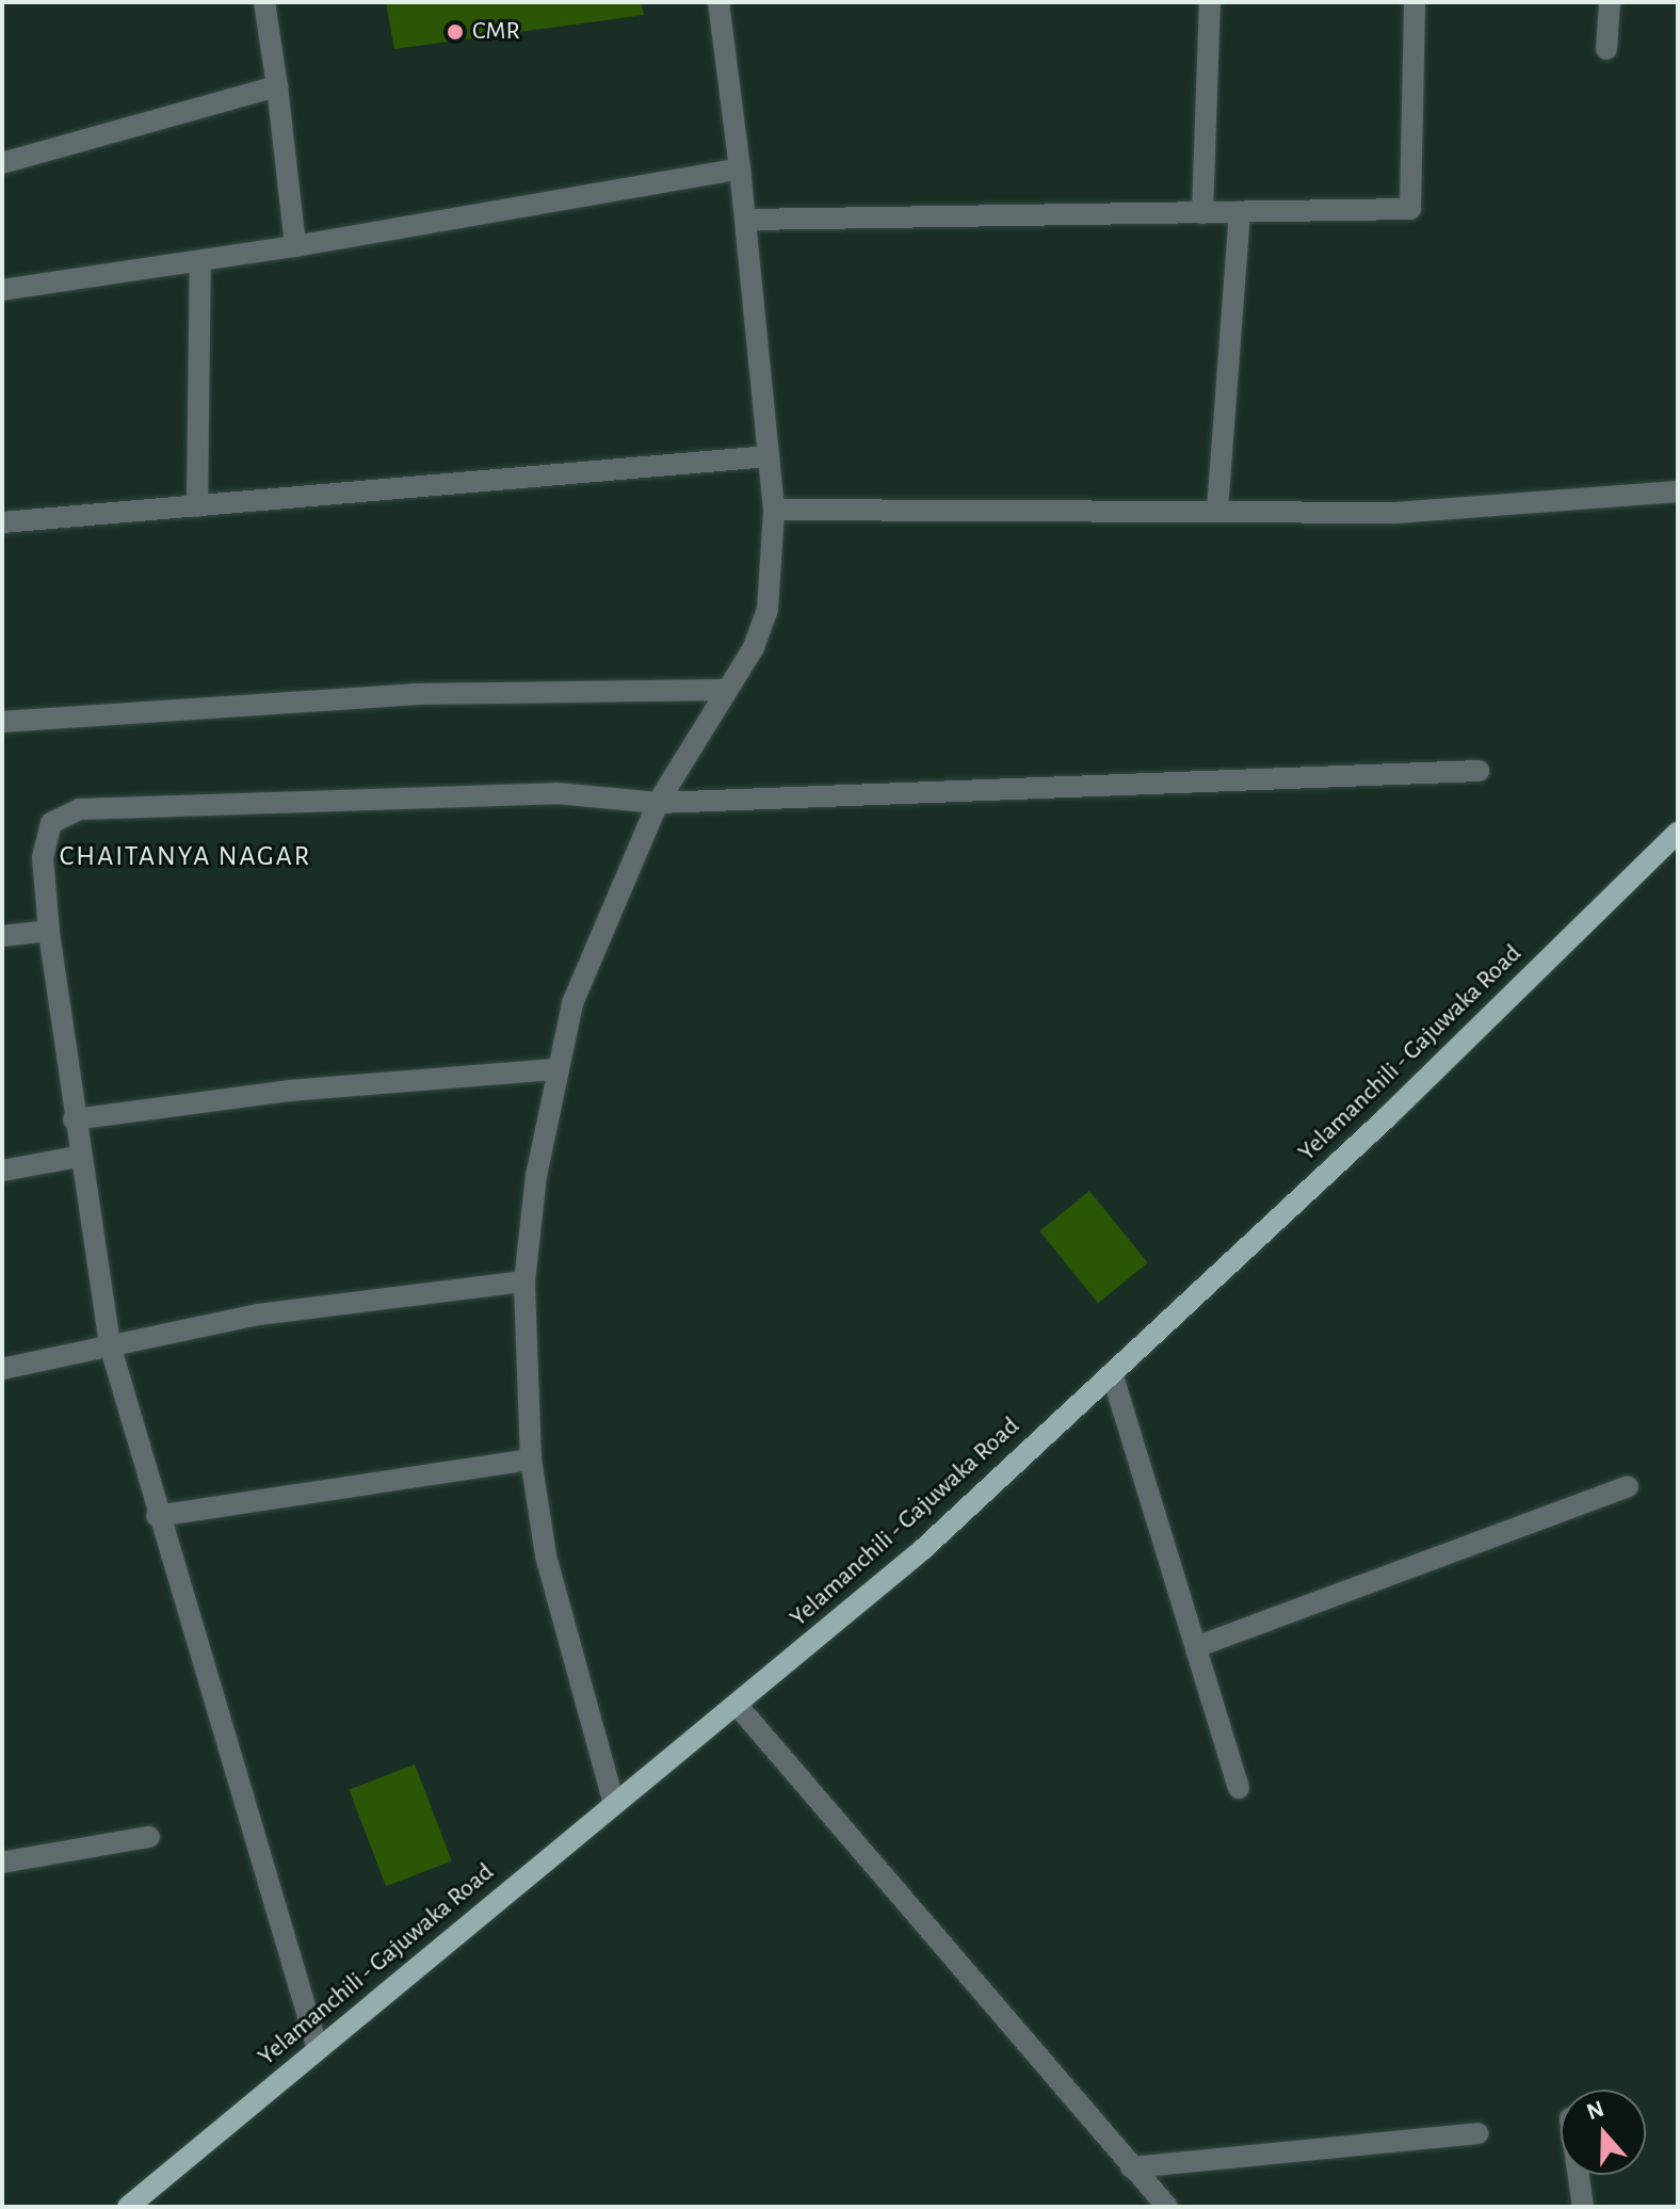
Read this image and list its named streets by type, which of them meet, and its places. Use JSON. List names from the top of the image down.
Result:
{
  "streets": {
    "main road": ["Yelamanchili - Gajuwaka Road"]
  },
  "districts": ["CHAITANYA NAGAR"],
  "places": ["CMR"],
  "north": "top"
}
